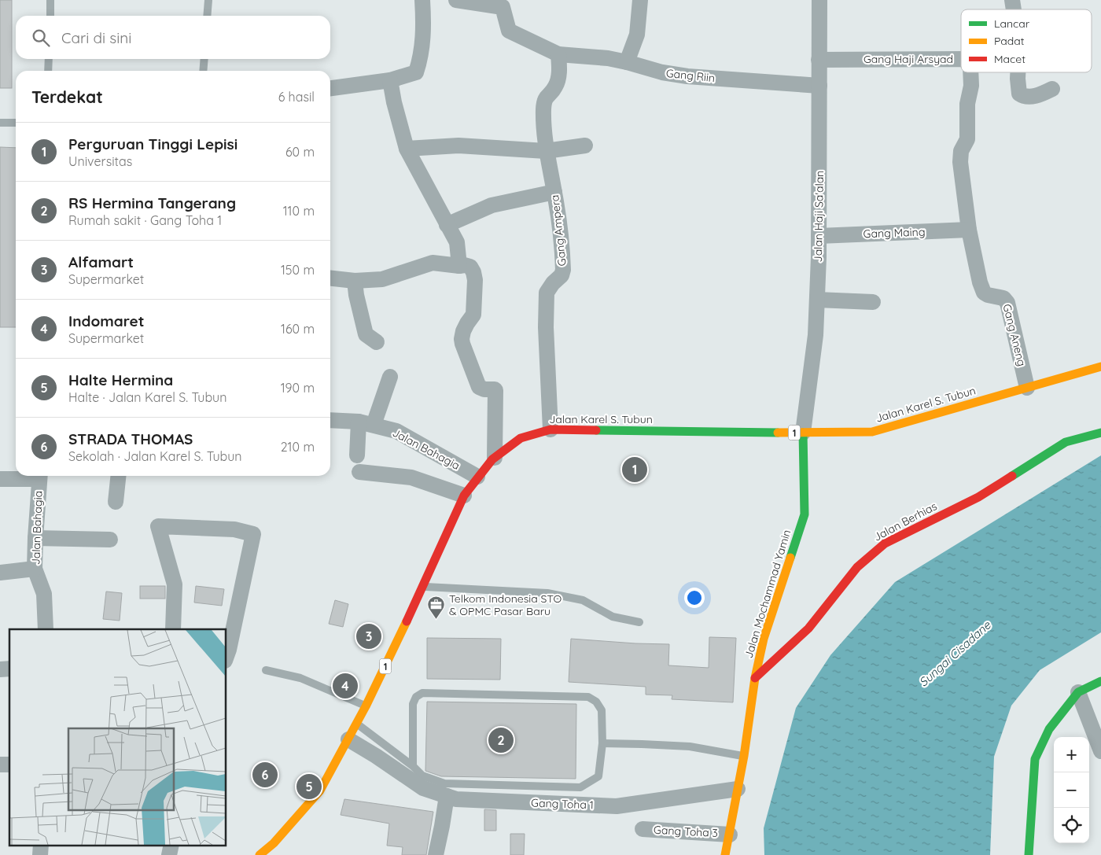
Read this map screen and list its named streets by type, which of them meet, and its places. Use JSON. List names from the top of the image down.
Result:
{
  "streets": {
    "main road": [
      "Jalan Karel S. Tubun",
      "1",
      "Jalan Berhias",
      "Jalan Mochammad Yamin"
    ],
    "street": [
      "Gang Haji Arsyad",
      "Gang Riin",
      "Jalan Haji Sa'alan",
      "Gang Ampera",
      "Gang Maing",
      "Gang Aneng",
      "Jalan Bahagia",
      "Gang Toha 1",
      "Gang Toha 3"
    ]
  },
  "crossings": [
    ["Gang Haji Arsyad", "Jalan Haji Sa'alan"],
    ["Gang Haji Arsyad", "Gang Maing"],
    ["Gang Haji Arsyad", "Gang Aneng"],
    ["Gang Riin", "Jalan Haji Sa'alan"],
    ["Gang Riin", "Gang Ampera"],
    ["Jalan Haji Sa'alan", "Gang Maing"],
    ["Jalan Haji Sa'alan", "Jalan Karel S. Tubun"],
    ["Jalan Haji Sa'alan", "Jalan Mochammad Yamin"],
    ["Gang Ampera", "Jalan Karel S. Tubun"],
    ["Gang Maing", "Gang Aneng"],
    ["Gang Aneng", "Jalan Karel S. Tubun"],
    ["Jalan Karel S. Tubun", "Jalan Bahagia"],
    ["Jalan Karel S. Tubun", "Jalan Mochammad Yamin"],
    ["Jalan Karel S. Tubun", "Gang Toha 1"],
    ["Jalan Berhias", "Jalan Mochammad Yamin"],
    ["Jalan Mochammad Yamin", "Gang Toha 1"],
    ["Jalan Mochammad Yamin", "Gang Toha 3"]
  ],
  "water": ["Sungai Cisadane"],
  "places": {
    "office": ["Telkom Indonesia STO & OPMC Pasar Baru"]
  },
  "legend": ["Lancar", "Padat", "Macet"],
  "page": {
    "search": "Cari di sini",
    "heading": ["Terdekat", "6 hasil"],
    "list": [
      {
        "mark": "1",
        "name": "Perguruan Tinggi Lepisi",
        "note": "Universitas",
        "value": "60 m"
      },
      {
        "mark": "2",
        "name": "RS Hermina Tangerang",
        "note": "Rumah sakit · Gang Toha 1",
        "value": "110 m"
      },
      {
        "mark": "3",
        "name": "Alfamart",
        "note": "Supermarket",
        "value": "150 m"
      },
      {
        "mark": "4",
        "name": "Indomaret",
        "note": "Supermarket",
        "value": "160 m"
      },
      {
        "mark": "5",
        "name": "Halte Hermina",
        "note": "Halte · Jalan Karel S. Tubun",
        "value": "190 m"
      },
      {
        "mark": "6",
        "name": "STRADA THOMAS",
        "note": "Sekolah · Jalan Karel S. Tubun",
        "value": "210 m"
      }
    ],
    "pins": [
      "1",
      "3",
      "4",
      "2",
      "6",
      "5"
    ],
    "map_buttons": ["+", "−"]
  }
}
